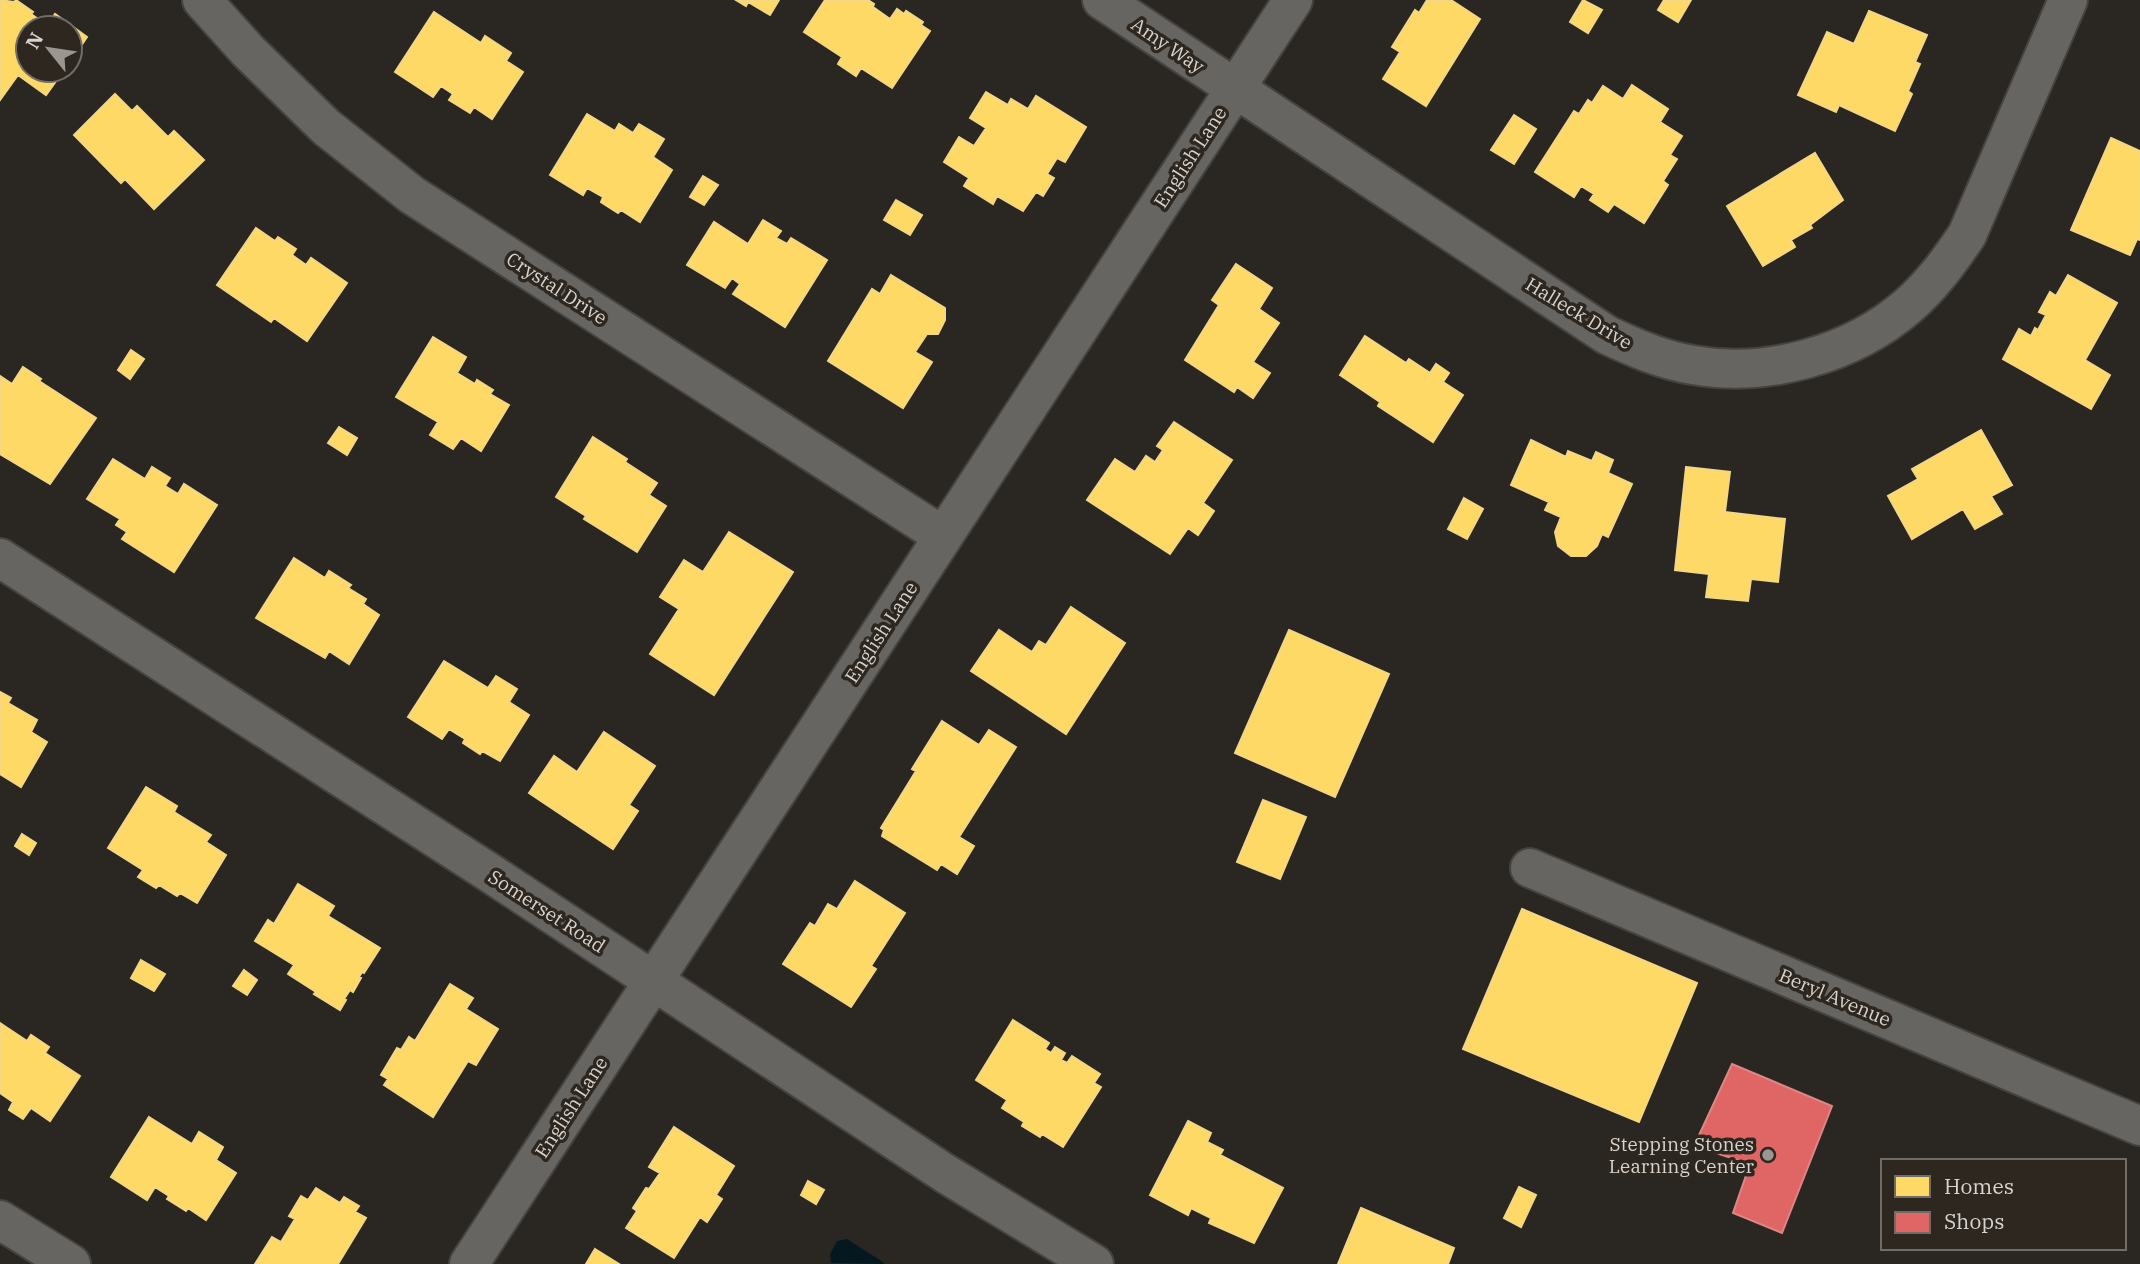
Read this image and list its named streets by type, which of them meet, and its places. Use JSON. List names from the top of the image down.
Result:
{
  "streets": {
    "street": [
      "Amy Way",
      "English Lane",
      "Crystal Drive",
      "Halleck Drive",
      "Somerset Road",
      "Beryl Avenue"
    ]
  },
  "crossings": [
    ["Amy Way", "English Lane"],
    ["Amy Way", "Halleck Drive"],
    ["English Lane", "Crystal Drive"],
    ["English Lane", "Halleck Drive"],
    ["English Lane", "Somerset Road"]
  ],
  "places": ["Stepping Stones Learning Center"],
  "legend": ["Homes", "Shops"],
  "north": "top left"
}
